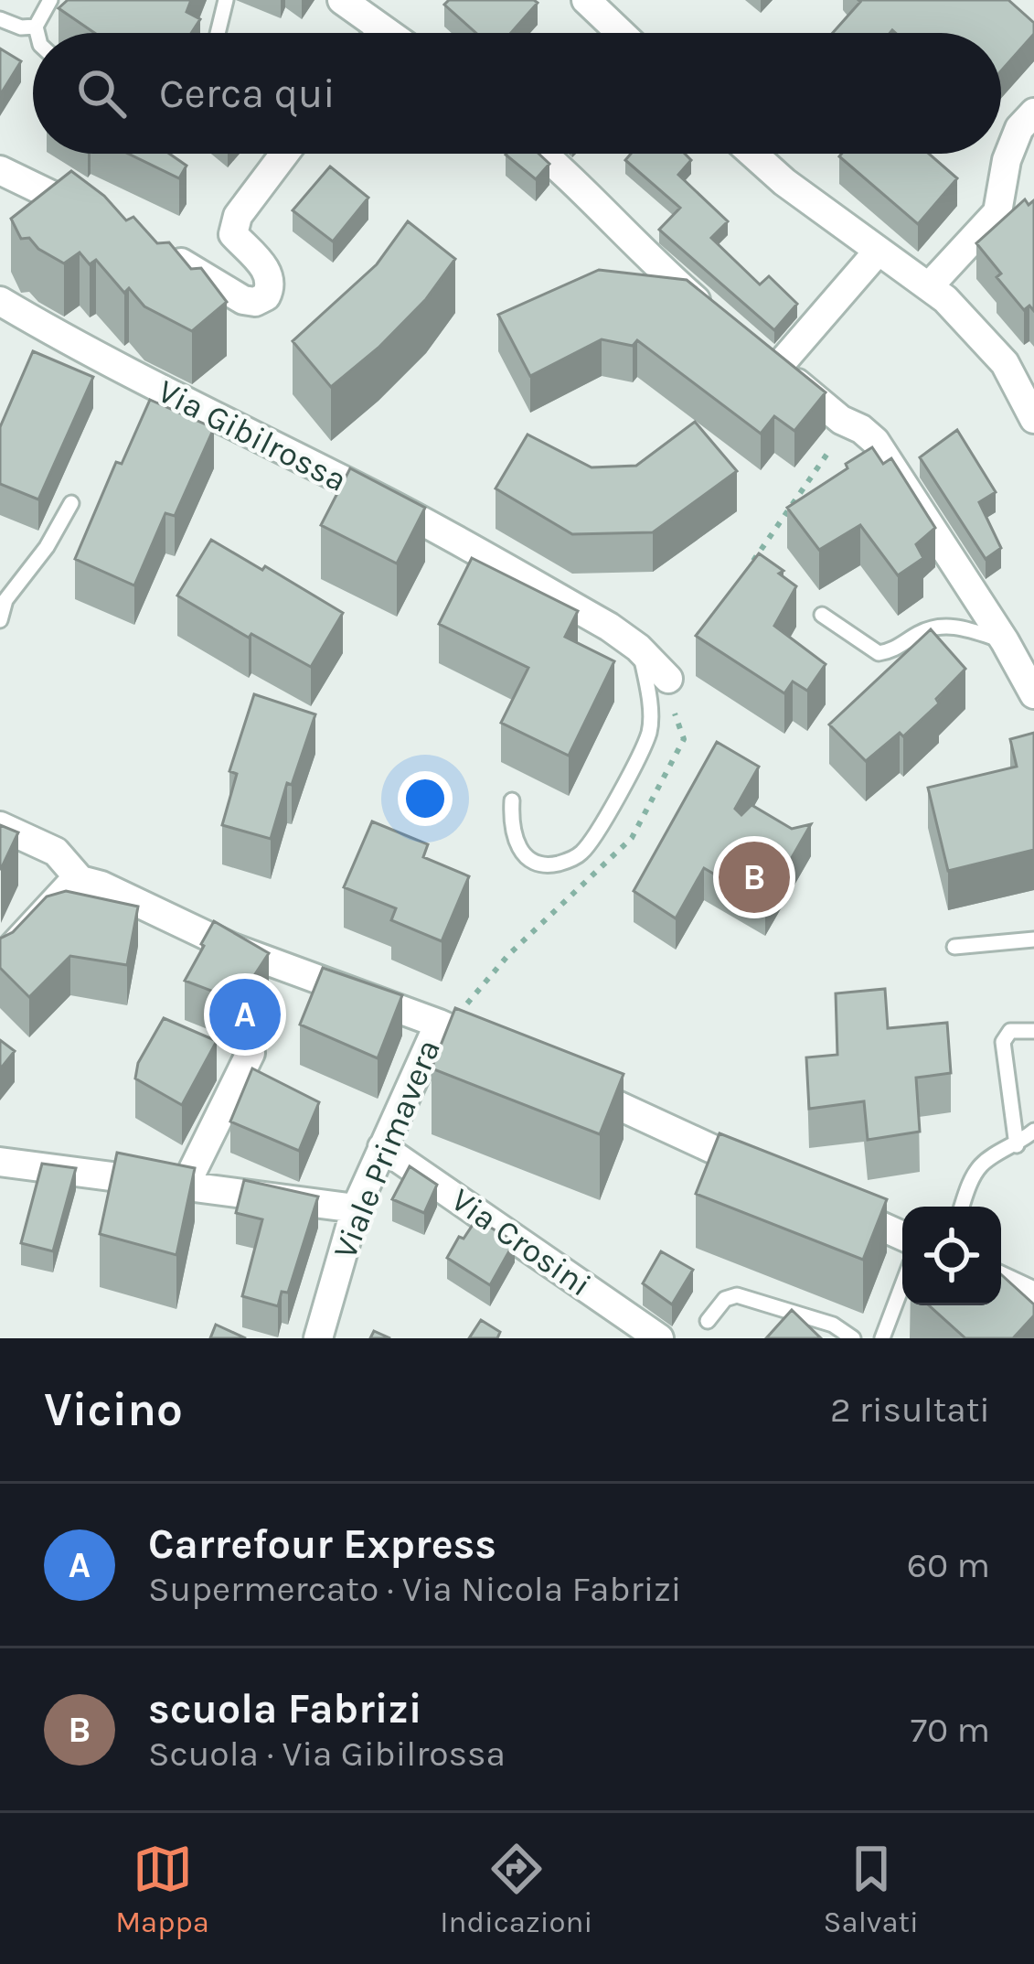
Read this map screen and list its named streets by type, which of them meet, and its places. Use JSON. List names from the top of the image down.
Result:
{
  "streets": {
    "street": ["Via Gibilrossa", "Viale Primavera", "Via Crosini"]
  },
  "crossings": [
    ["Viale Primavera", "Via Crosini"]
  ],
  "page": {
    "search": "Cerca qui",
    "pins": ["B", "A"],
    "heading": ["Vicino", "2 risultati"],
    "list": [
      {
        "mark": "A",
        "name": "Carrefour Express",
        "note": "Supermercato · Via Nicola Fabrizi",
        "value": "60 m"
      },
      {
        "mark": "B",
        "name": "scuola Fabrizi",
        "note": "Scuola · Via Gibilrossa",
        "value": "70 m"
      }
    ],
    "nav": ["Mappa", "Indicazioni", "Salvati"]
  }
}
